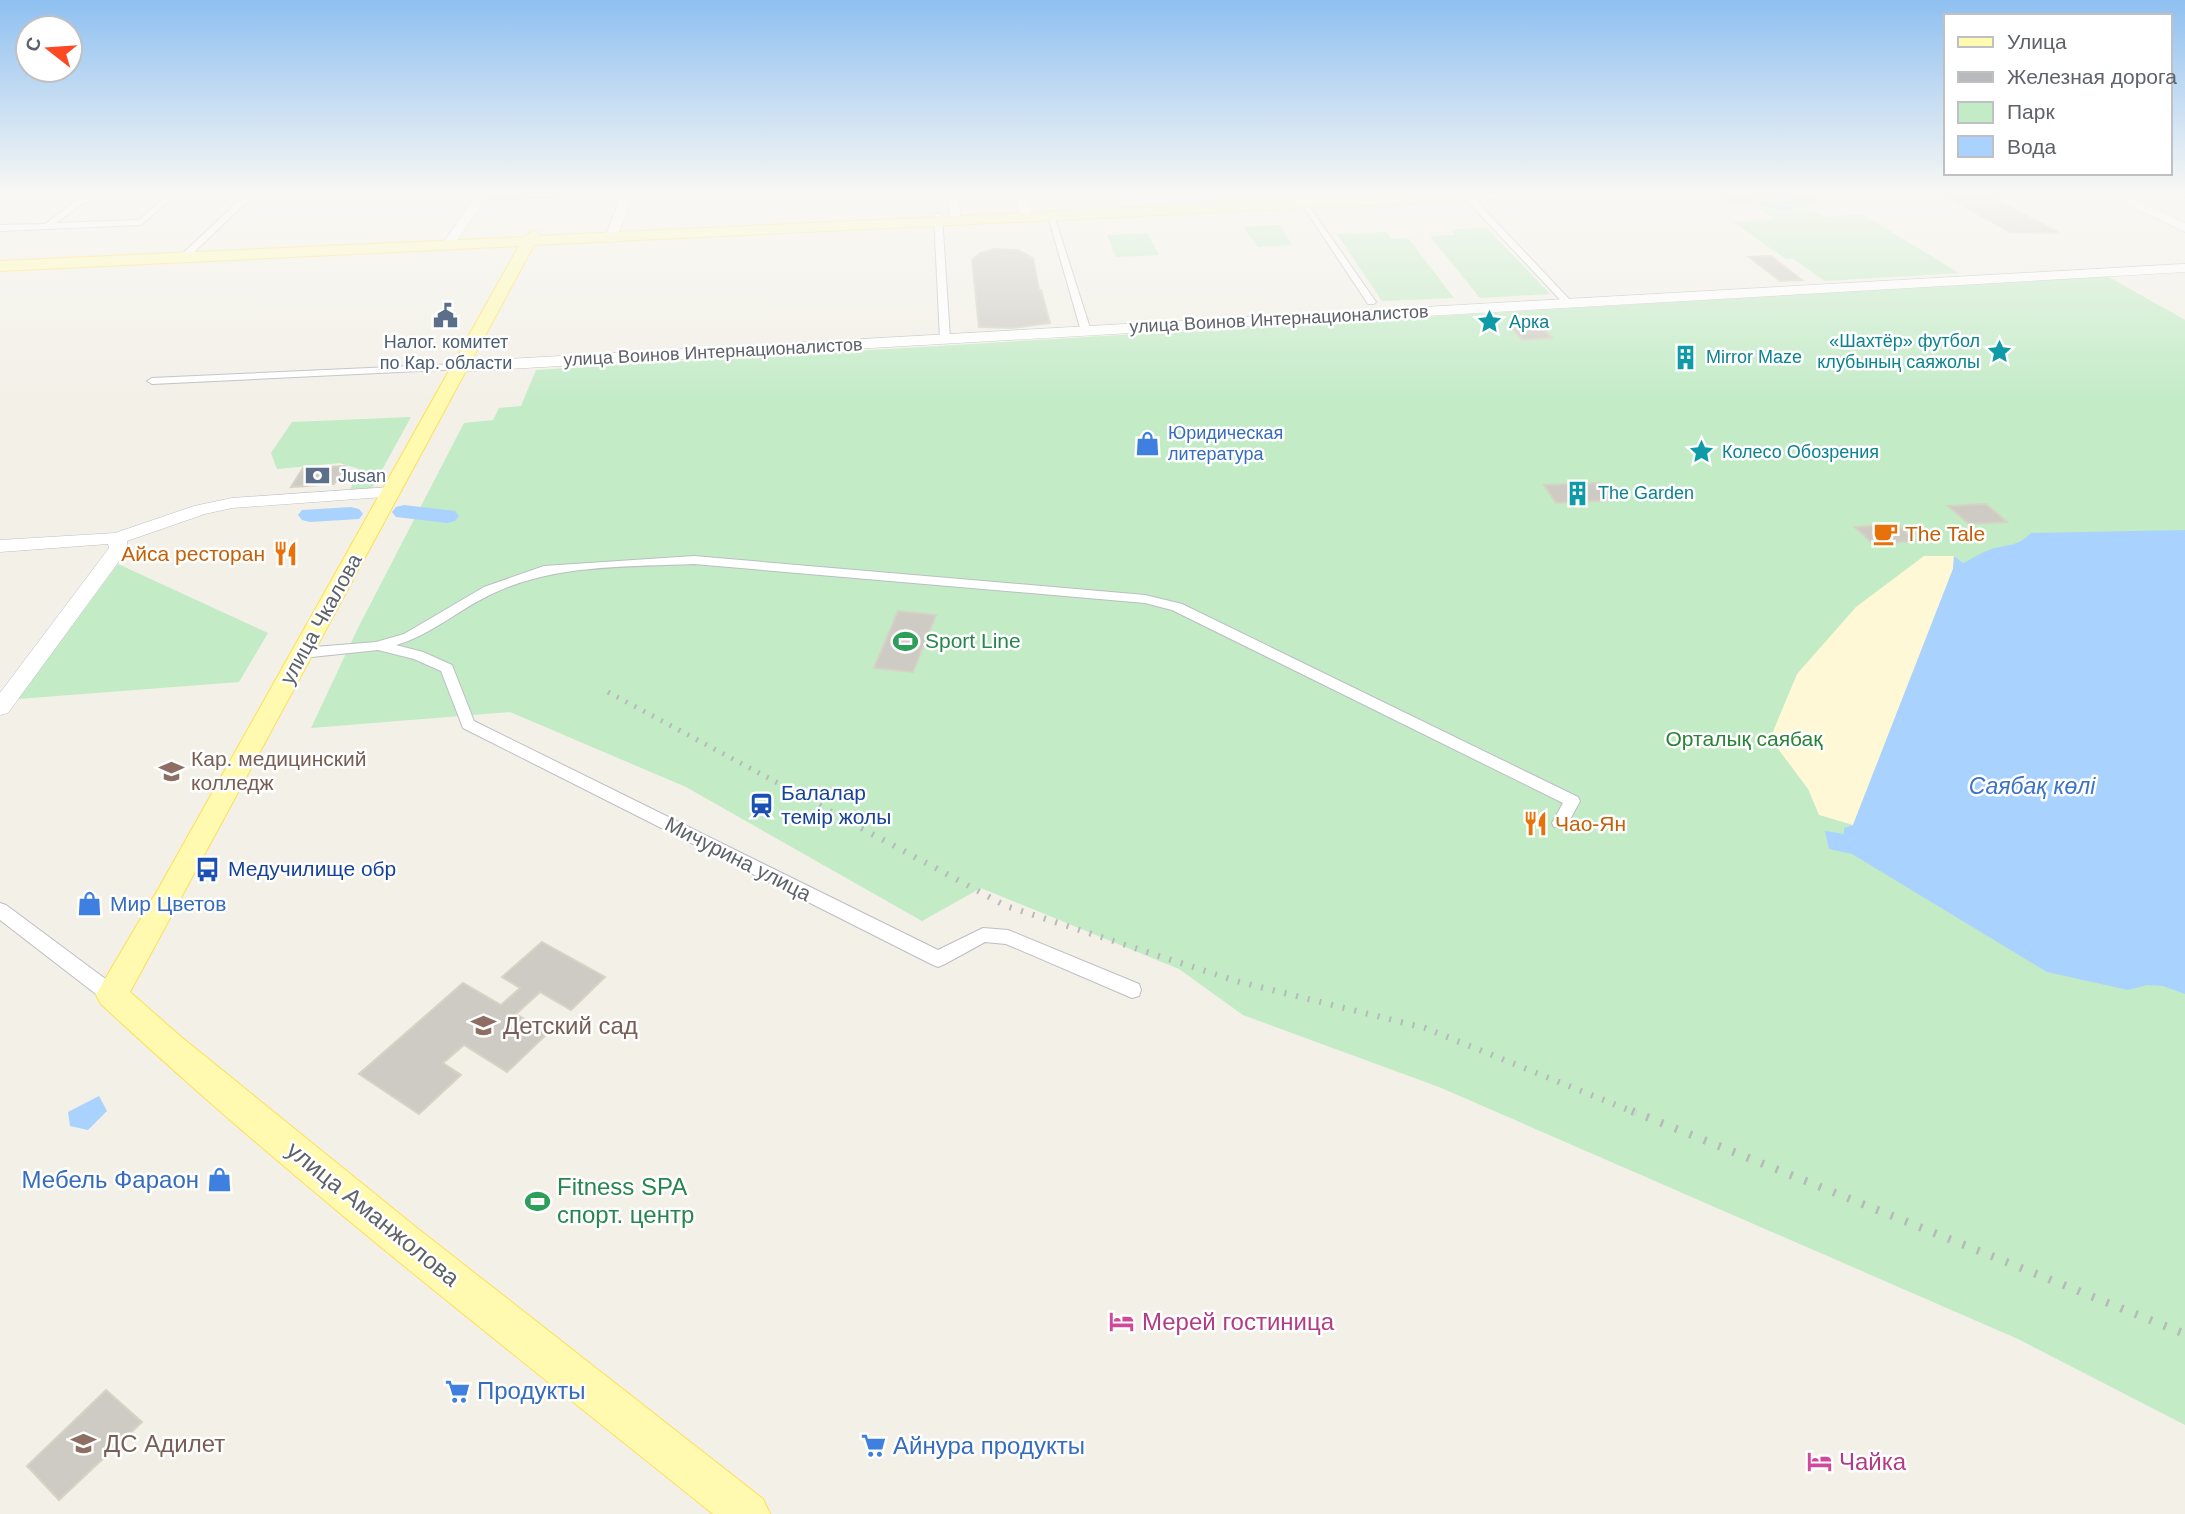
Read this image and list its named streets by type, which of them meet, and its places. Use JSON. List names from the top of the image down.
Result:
{
  "streets": {
    "main road": ["улица Воинов Интернационалистов", "улица Чкалова", "улица Аманжолова"],
    "street": ["Мичурина улица"]
  },
  "crossings": [
    ["улица Воинов Интернационалистов", "улица Чкалова"],
    ["улица Чкалова", "улица Аманжолова"]
  ],
  "water": ["Саябақ көлі"],
  "parks": ["Орталық саябақ"],
  "places": {
    "public building": ["Налог. комитет по Кар. области"],
    "place": ["Арка", "«Шахтёр» футбол клубының саяжолы", "Колесо Обозрения"],
    "building": ["Mirror Maze", "The Garden"],
    "shop": ["Юридическая литература", "Мир Цветов", "Мебель Фараон"],
    "bank": ["Jusan"],
    "cafe": ["The Tale"],
    "restaurant": ["Айса ресторан", "Чао-Ян"],
    "sports": ["Sport Line", "Fitness SPA спорт. центр"],
    "school or university": ["Кар. медицинский колледж", "Детский сад", "ДС Адилет"],
    "station": ["Балалар темір жолы"],
    "bus stop": ["Медучилище обр"],
    "hotel": ["Мерей гостиница", "Чайка"],
    "supermarket": ["Продукты", "Айнура продукты"]
  },
  "legend": [
    "Улица",
    "Железная дорога",
    "Парк",
    "Вода"
  ],
  "north": "left"
}
